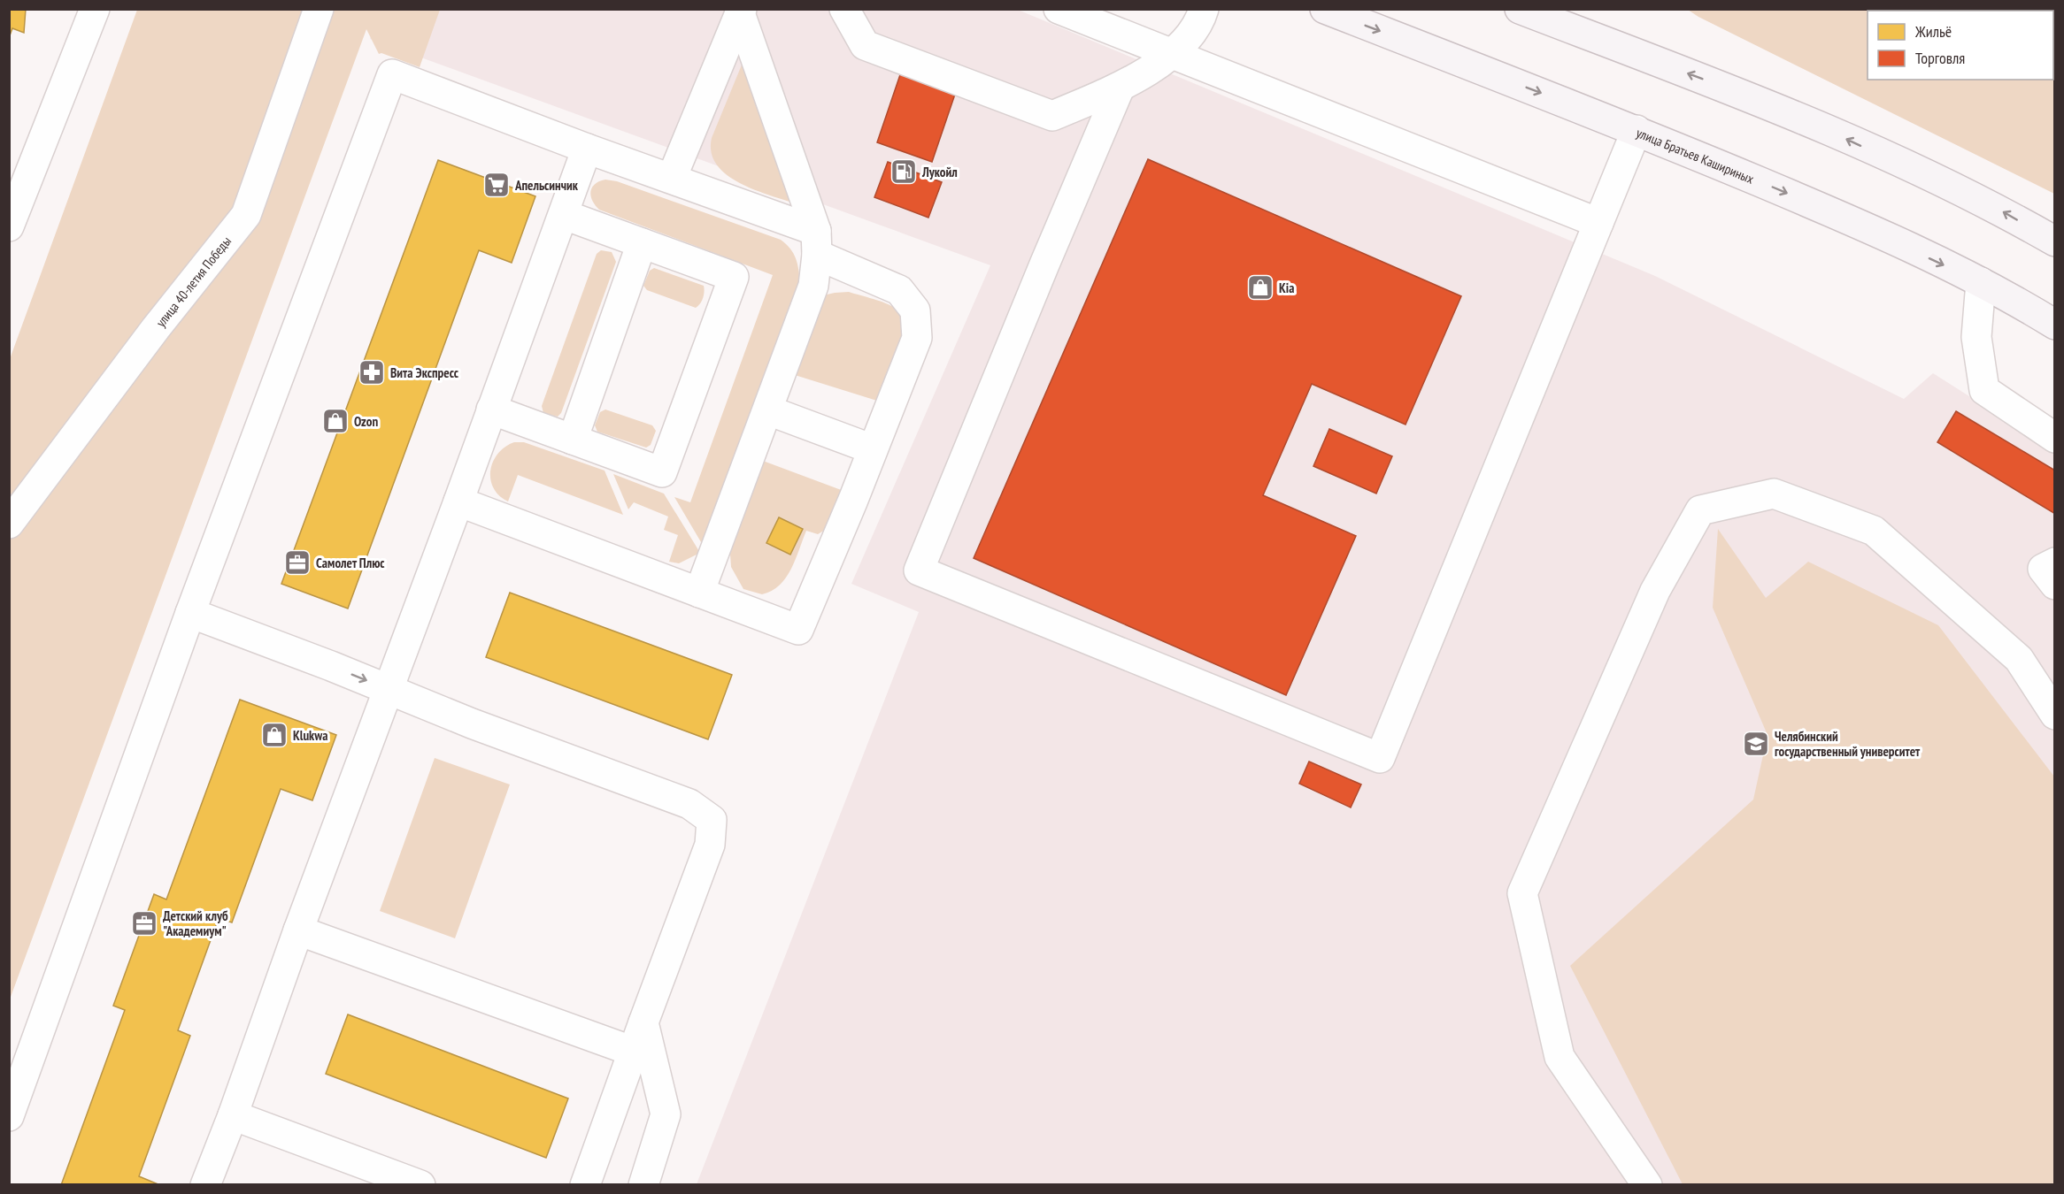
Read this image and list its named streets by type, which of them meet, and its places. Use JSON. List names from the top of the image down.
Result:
{
  "streets": {
    "main road": ["улица Братьев Кашириных"],
    "street": ["улица 40-летия Победы"]
  },
  "places": {
    "fuel station": ["Лукойл"],
    "supermarket": ["Апельсинчик"],
    "shop": ["Kia", "Ozon", "Klukwa"],
    "pharmacy": ["Вита Экспресс"],
    "office": ["Самолет Плюс", "Детский клуб \"Академиум\""],
    "school or university": ["Челябинский государственный университет"]
  },
  "legend": ["Жильё", "Торговля"]
}
